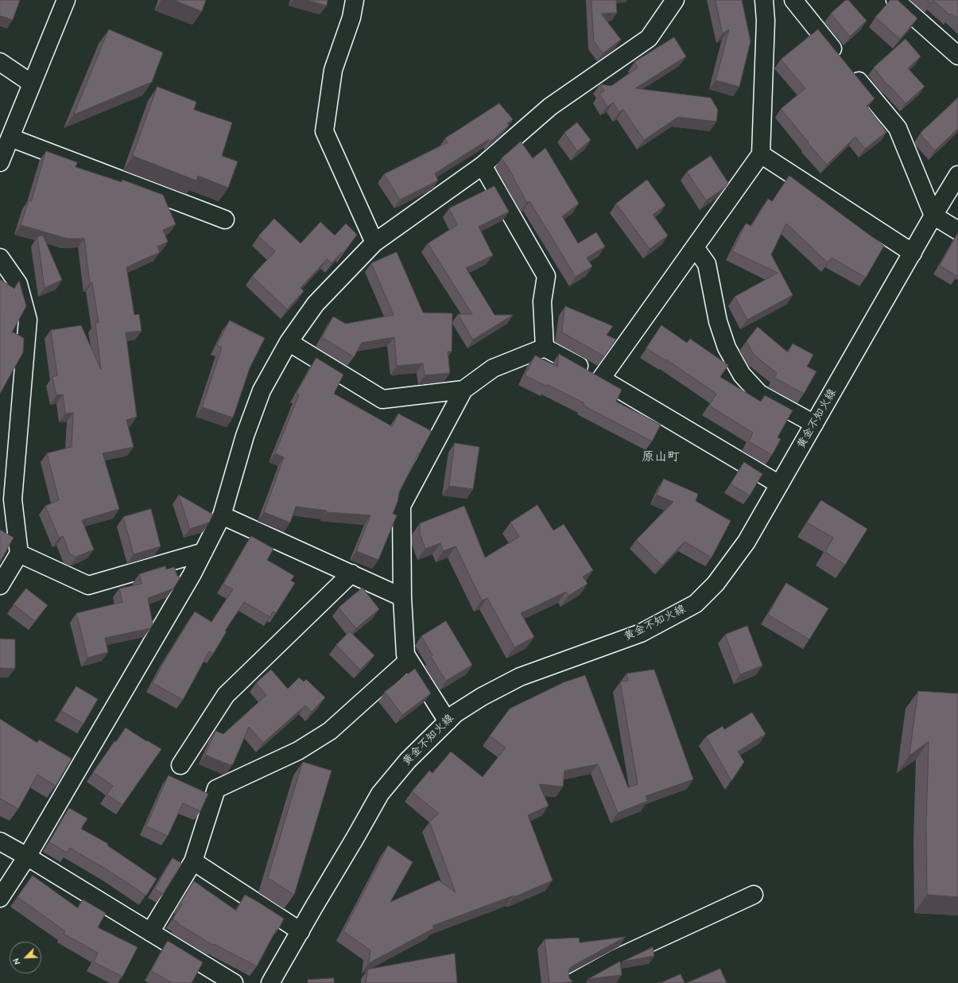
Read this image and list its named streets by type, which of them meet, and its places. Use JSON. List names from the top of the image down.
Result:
{
  "streets": {
    "street": ["黄金不知火線"]
  },
  "districts": ["原山町"],
  "north": "bottom left"
}
